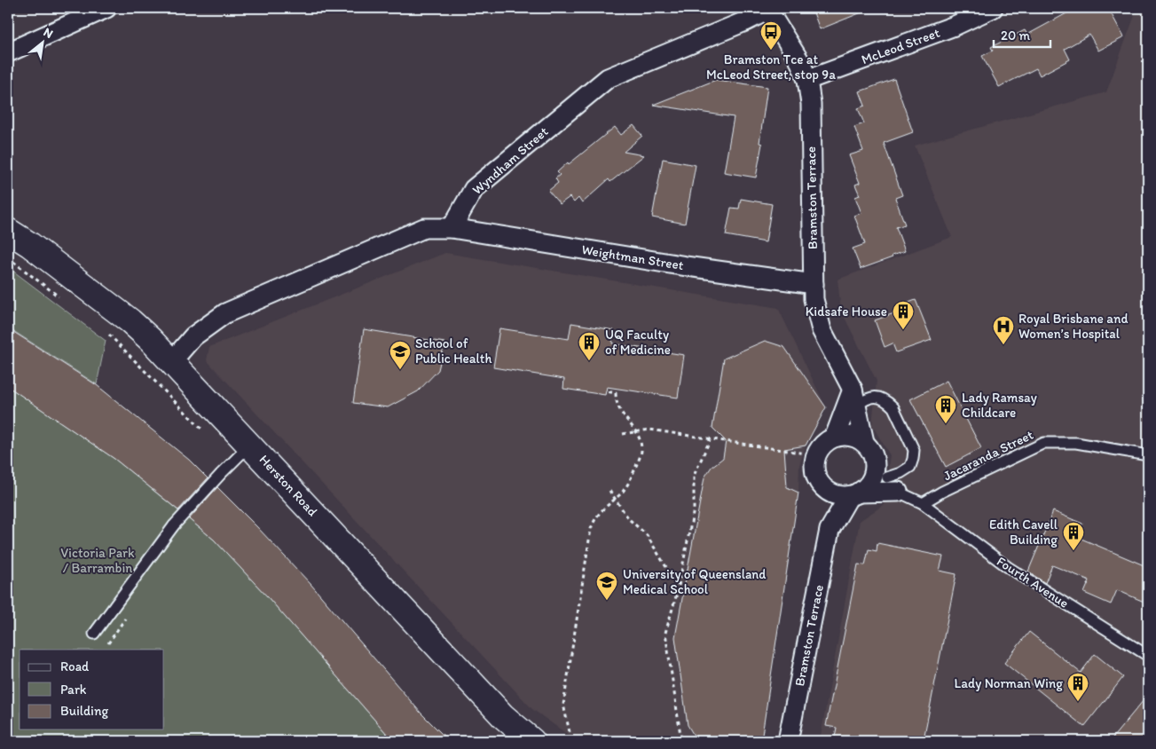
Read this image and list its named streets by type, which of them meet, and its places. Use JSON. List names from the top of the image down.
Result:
{
  "streets": {
    "main road": ["Herston Road"],
    "street": [
      "McLeod Street",
      "Wyndham Street",
      "Bramston Terrace",
      "Weightman Street",
      "Fourth Avenue"
    ],
    "lane": ["Jacaranda Street"]
  },
  "crossings": [
    ["McLeod Street", "Bramston Terrace"],
    ["Wyndham Street", "Bramston Terrace"],
    ["Wyndham Street", "Weightman Street"],
    ["Bramston Terrace", "Weightman Street"],
    ["Bramston Terrace", "Fourth Avenue"],
    ["Jacaranda Street", "Fourth Avenue"]
  ],
  "parks": ["Victoria Park / Barrambin"],
  "places": {
    "bus stop": ["Bramston Tce at McLeod Street, stop 9a"],
    "building": [
      "Kidsafe House",
      "UQ Faculty of Medicine",
      "Lady Ramsay Childcare",
      "Edith Cavell Building",
      "Lady Norman Wing"
    ],
    "hospital": ["Royal Brisbane and Women’s Hospital"],
    "school or university": ["School of Public Health", "University of Queensland Medical School"]
  },
  "legend": ["Road", "Park", "Building"],
  "scale_bar": "20 m",
  "north": "top right"
}
